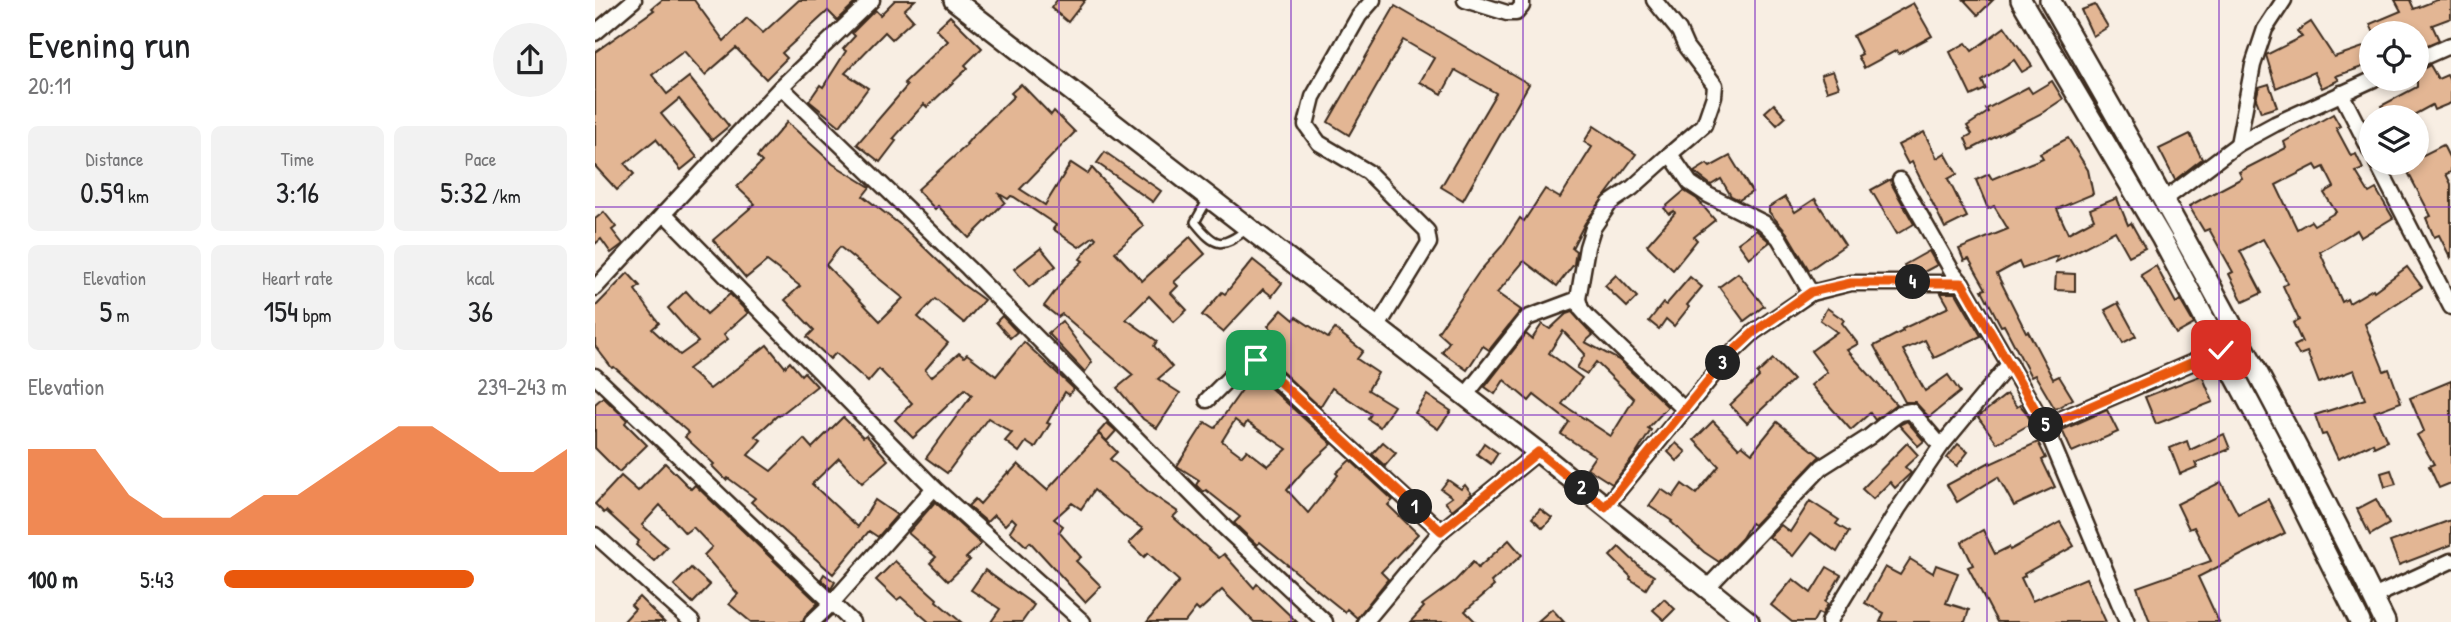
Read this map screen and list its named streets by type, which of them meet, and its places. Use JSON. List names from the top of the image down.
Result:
{
  "page": {
    "heading": ["Evening run", "20:11"],
    "stats": [
      ["Distance", "0.59 km"],
      ["Time", "3:16"],
      ["Pace", "5:32 /km"],
      ["Elevation", "5 m"],
      ["Heart rate", "154 bpm"],
      ["kcal", "36"]
    ],
    "pins": [
      "4",
      "3",
      "5",
      "2",
      "1"
    ],
    "chart": ["Elevation", "239–243 m"],
    "list": [
      {
        "name": "100 m",
        "note": "5:43"
      }
    ]
  }
}
